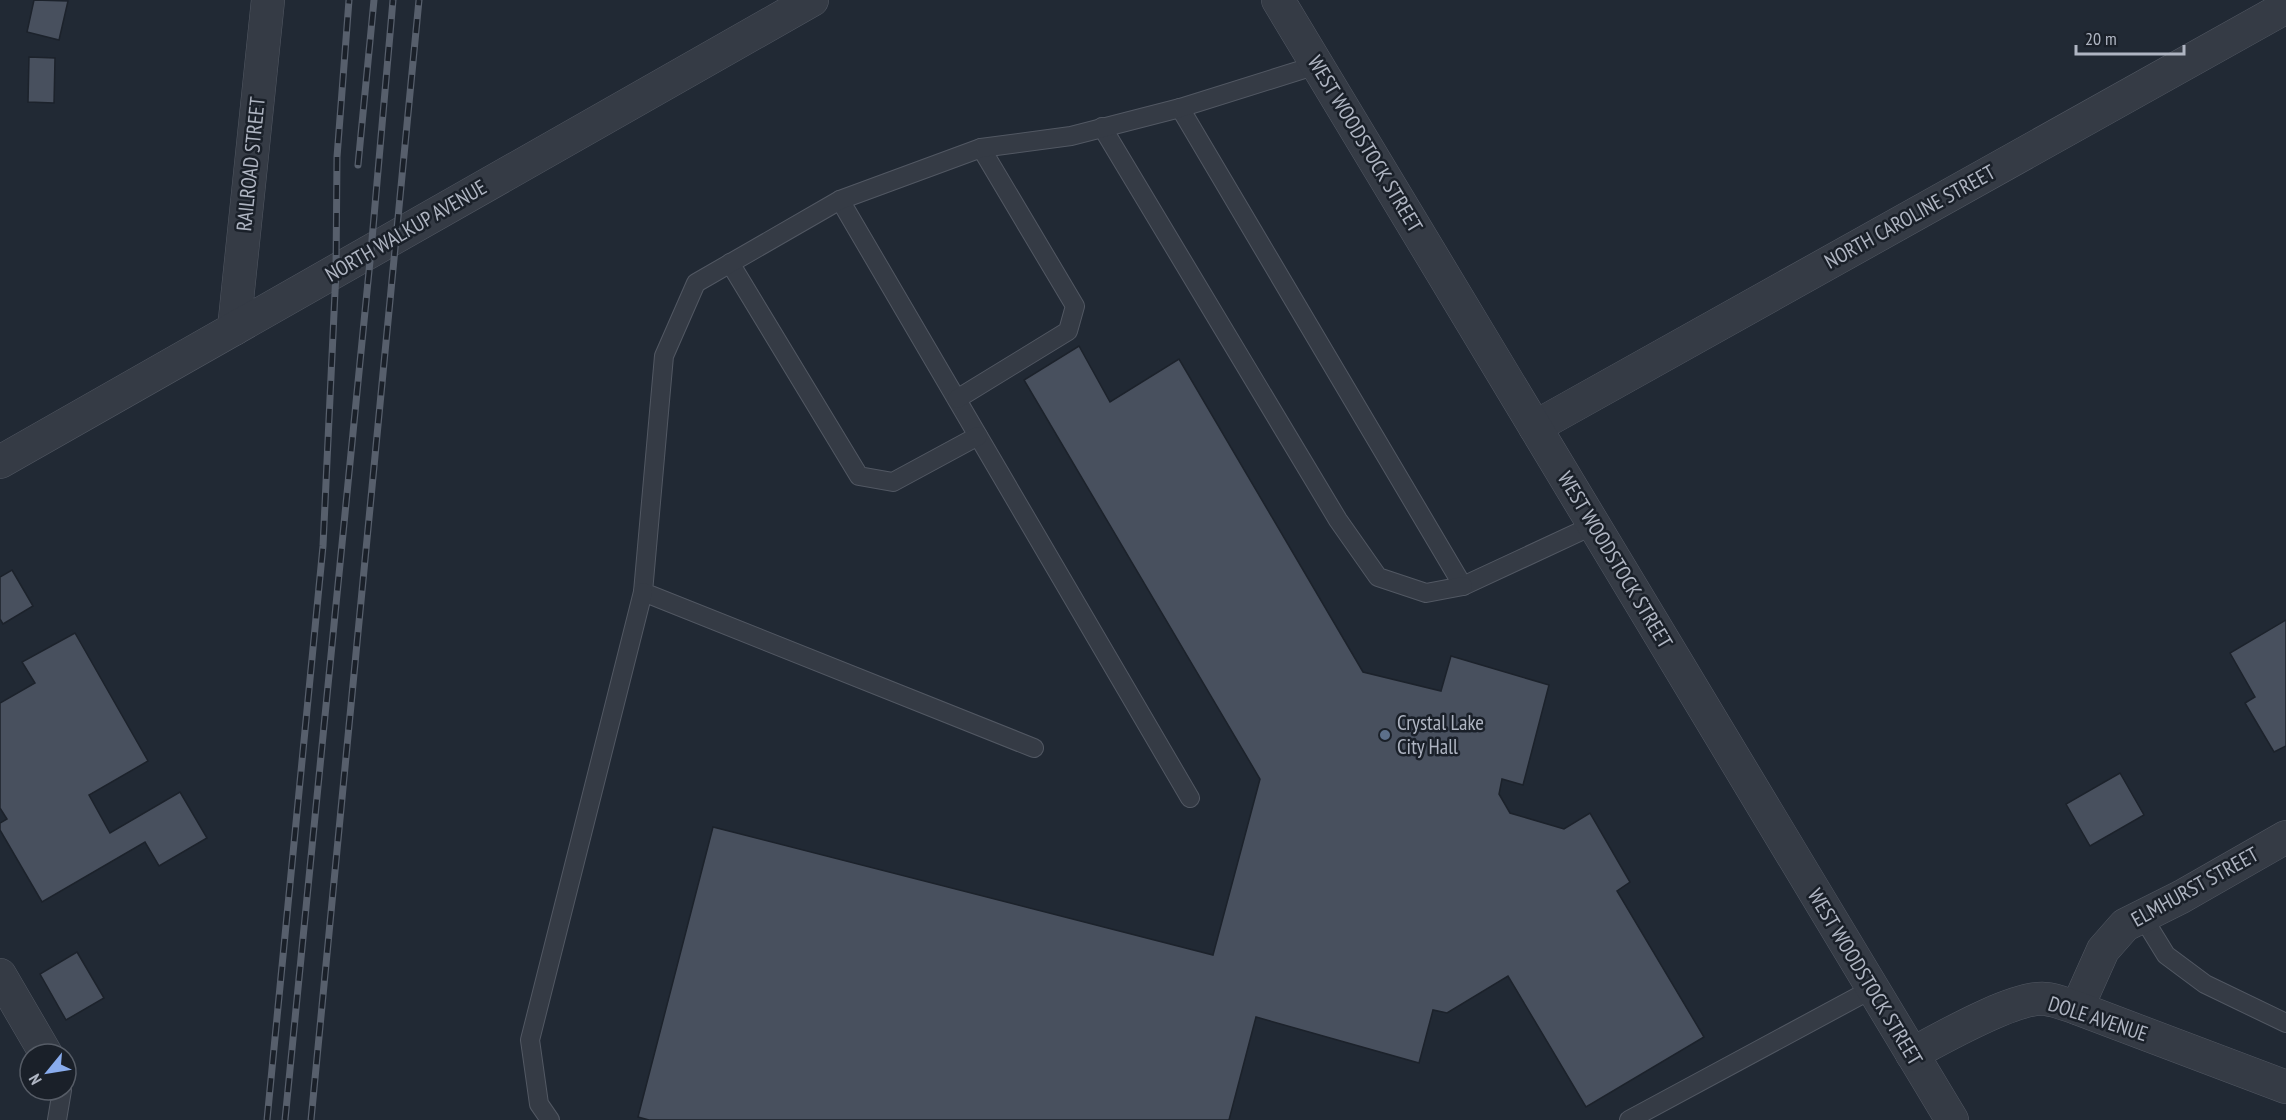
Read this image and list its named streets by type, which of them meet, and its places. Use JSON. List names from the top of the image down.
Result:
{
  "streets": {
    "street": [
      "WEST WOODSTOCK STREET",
      "RAILROAD STREET",
      "NORTH CAROLINE STREET",
      "NORTH WALKUP AVENUE",
      "ELMHURST STREET",
      "DOLE AVENUE"
    ]
  },
  "crossings": [
    ["WEST WOODSTOCK STREET", "NORTH CAROLINE STREET"],
    ["WEST WOODSTOCK STREET", "DOLE AVENUE"],
    ["RAILROAD STREET", "NORTH WALKUP AVENUE"],
    ["ELMHURST STREET", "DOLE AVENUE"]
  ],
  "places": ["Crystal Lake City Hall"],
  "scale_bar": "20 m",
  "north": "bottom left"
}
